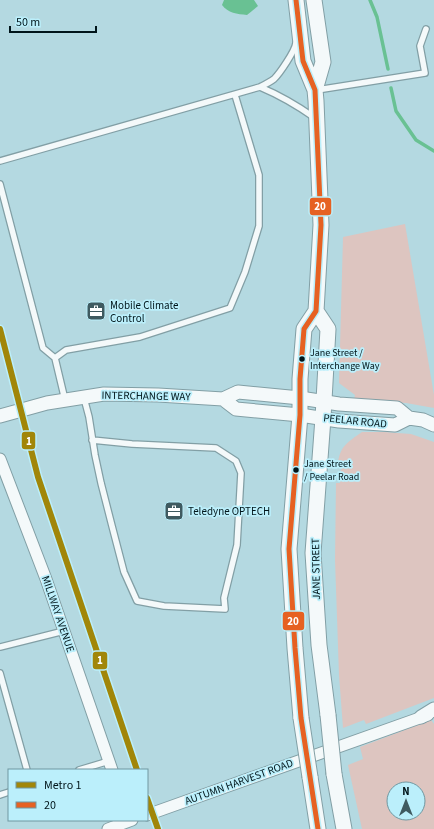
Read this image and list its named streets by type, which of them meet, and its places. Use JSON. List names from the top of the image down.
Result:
{
  "streets": {
    "main road": ["JANE STREET"],
    "street": [
      "INTERCHANGE WAY",
      "PEELAR ROAD",
      "MILLWAY AVENUE",
      "AUTUMN HARVEST ROAD"
    ]
  },
  "crossings": [
    ["INTERCHANGE WAY", "PEELAR ROAD"],
    ["INTERCHANGE WAY", "JANE STREET"],
    ["PEELAR ROAD", "JANE STREET"]
  ],
  "places": {
    "office": ["Mobile Climate Control", "Teledyne OPTECH"],
    "other": ["Jane Street / Interchange Way", "Jane Street / Peelar Road"]
  },
  "lines": ["transit line 20", "metro line 1"],
  "legend": ["Metro 1", "20"],
  "scale_bar": "50 m",
  "north": "top"
}
